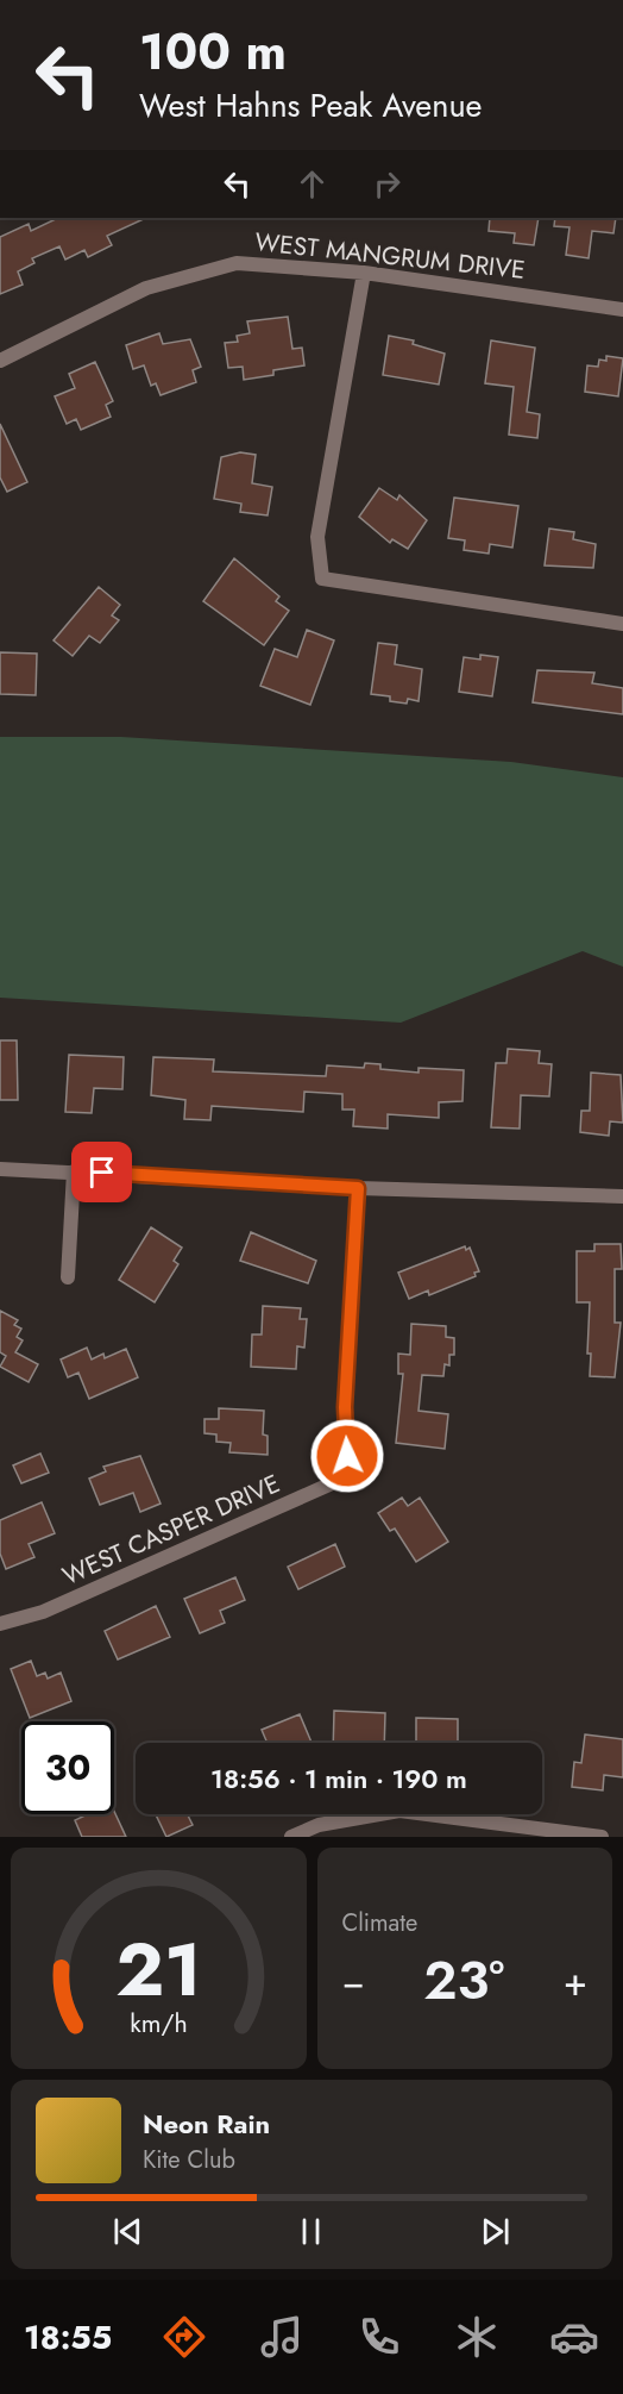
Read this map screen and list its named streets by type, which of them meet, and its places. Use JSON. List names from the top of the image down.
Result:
{
  "streets": {
    "street": ["WEST MANGRUM DRIVE", "WEST CASPER DRIVE"]
  },
  "page": {
    "turn": ["100 m", "West Hahns Peak Avenue"],
    "limit": "30",
    "trip": "18:56 · 1 min · 190 m",
    "tile": "Climate",
    "heat": ["−", "23°", "+"],
    "song": ["Neon Rain", "Kite Club"],
    "tabs": "18:55",
    "gauge": ["21", "km/h"]
  }
}
